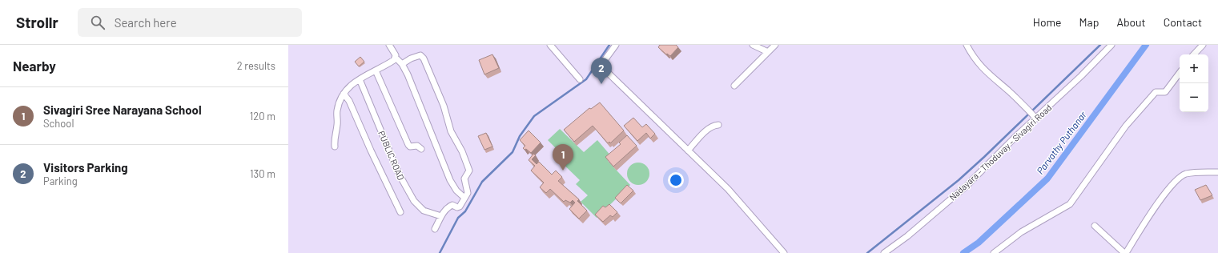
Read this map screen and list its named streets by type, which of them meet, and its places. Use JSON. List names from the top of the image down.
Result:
{
  "streets": {
    "street": ["Nadayara - Thoduvay - Sivagiri Road", "PUBLIC ROAD"]
  },
  "water": ["Parvathy Puthanar"],
  "page": {
    "header": "Strollr",
    "search": "Search here",
    "nav": [
      "Home",
      "Map",
      "About",
      "Contact"
    ],
    "heading": ["Nearby", "2 results"],
    "map_buttons": ["+", "−"],
    "pins": ["2", "1"],
    "list": [
      {
        "mark": "1",
        "name": "Sivagiri Sree Narayana School",
        "note": "School",
        "value": "120 m"
      },
      {
        "mark": "2",
        "name": "Visitors Parking",
        "note": "Parking",
        "value": "130 m"
      }
    ]
  }
}
